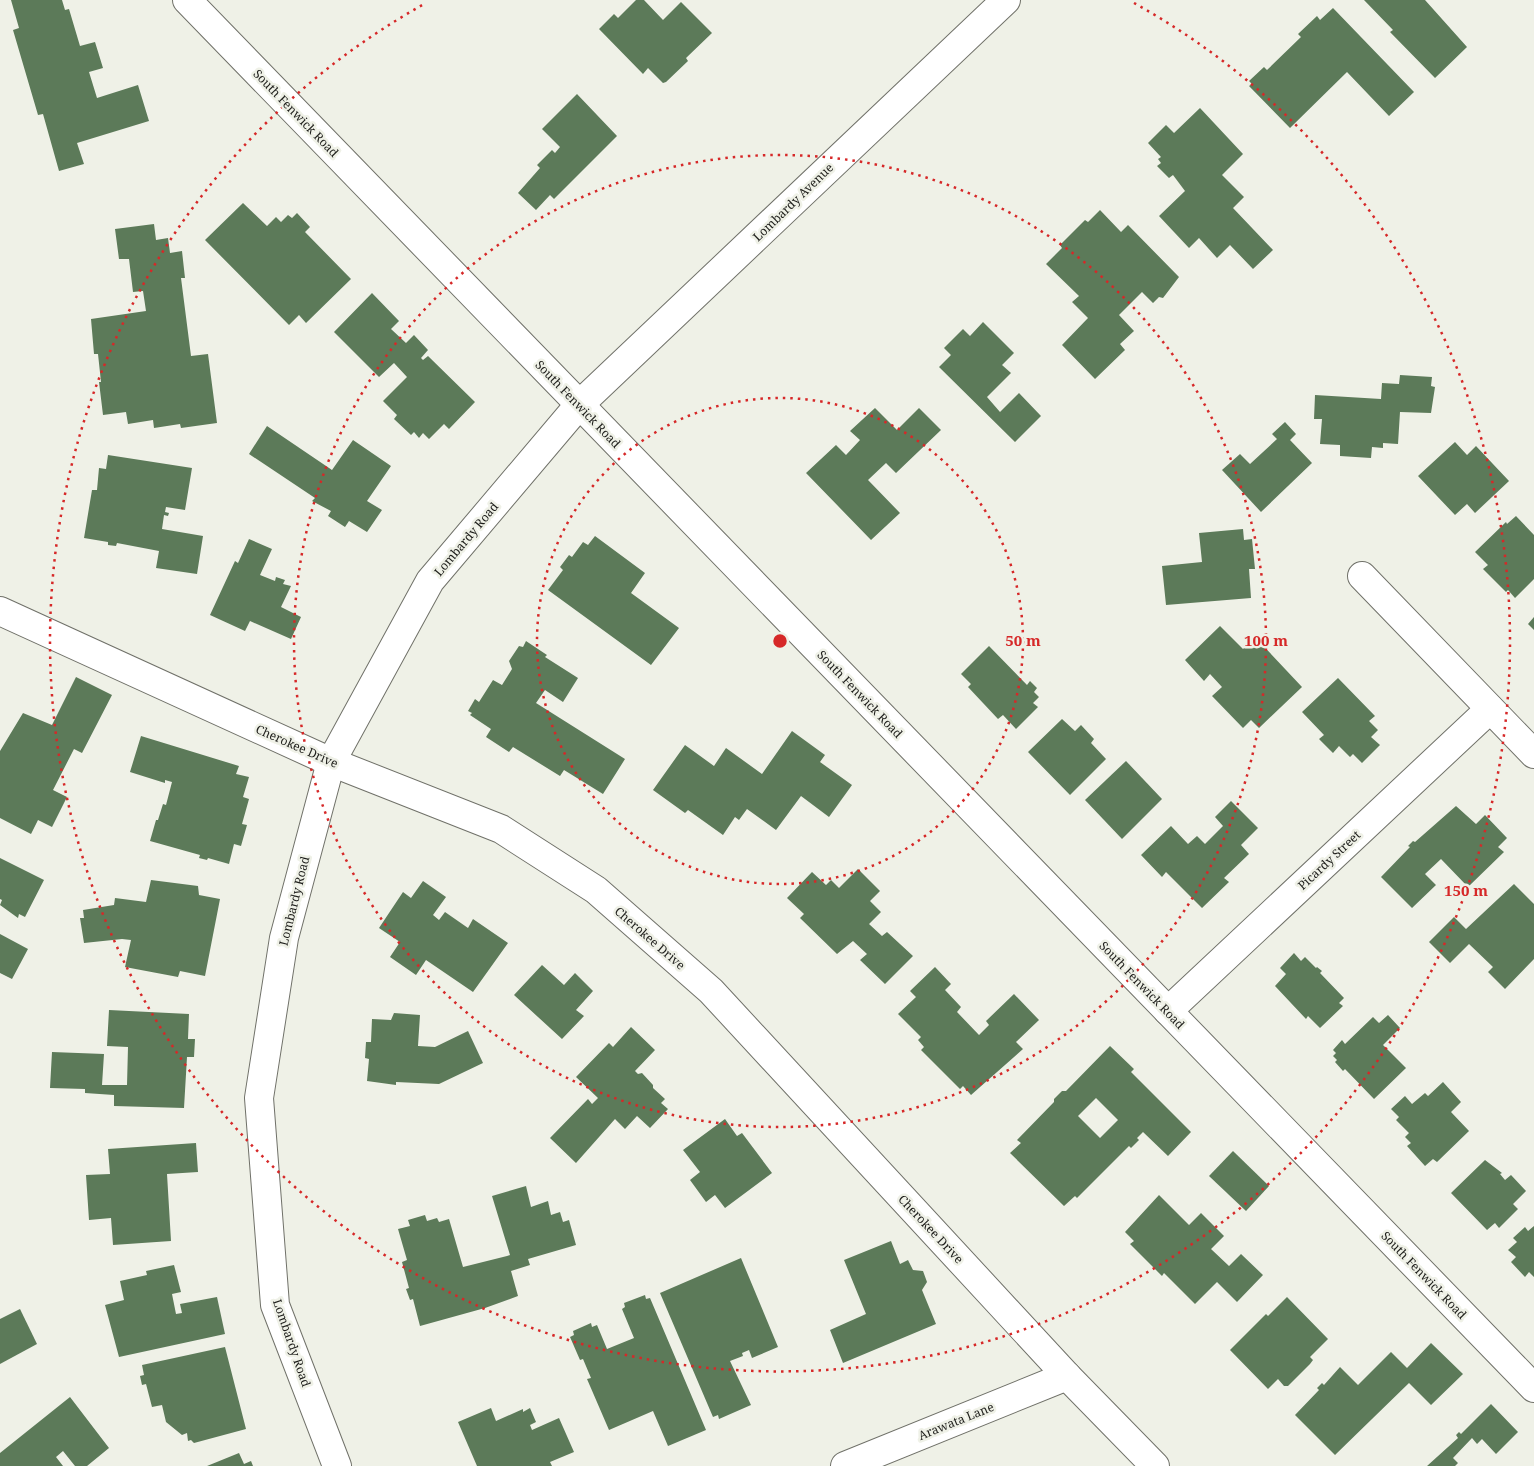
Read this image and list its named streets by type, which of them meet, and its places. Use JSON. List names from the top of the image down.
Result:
{
  "streets": {
    "street": [
      "South Fenwick Road",
      "Lombardy Avenue",
      "Lombardy Road",
      "Cherokee Drive",
      "Picardy Street",
      "Arawata Lane"
    ]
  },
  "crossings": [
    ["South Fenwick Road", "Lombardy Avenue"],
    ["South Fenwick Road", "Lombardy Road"],
    ["South Fenwick Road", "Picardy Street"],
    ["Lombardy Avenue", "Lombardy Road"],
    ["Lombardy Road", "Cherokee Drive"],
    ["Cherokee Drive", "Arawata Lane"]
  ],
  "rings": ["50 m", "100 m", "150 m"]
}
